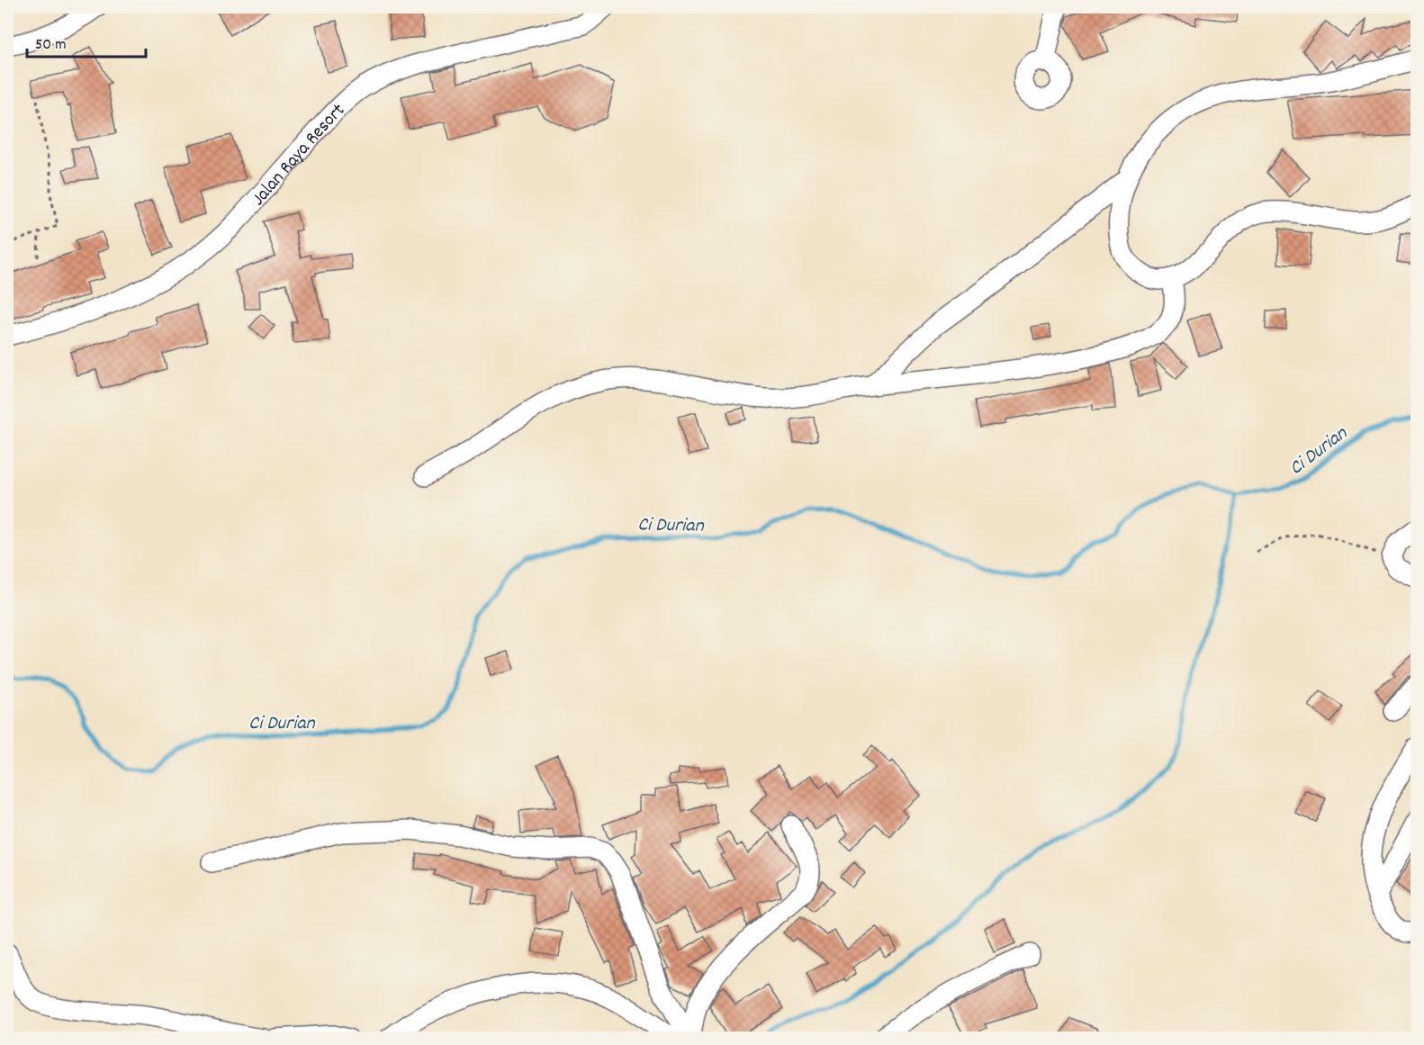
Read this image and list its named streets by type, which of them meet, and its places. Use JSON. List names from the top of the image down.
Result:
{
  "streets": {
    "street": ["Jalan Raya Resort"]
  },
  "water": ["Ci Durian"],
  "scale_bar": "50 m"
}
